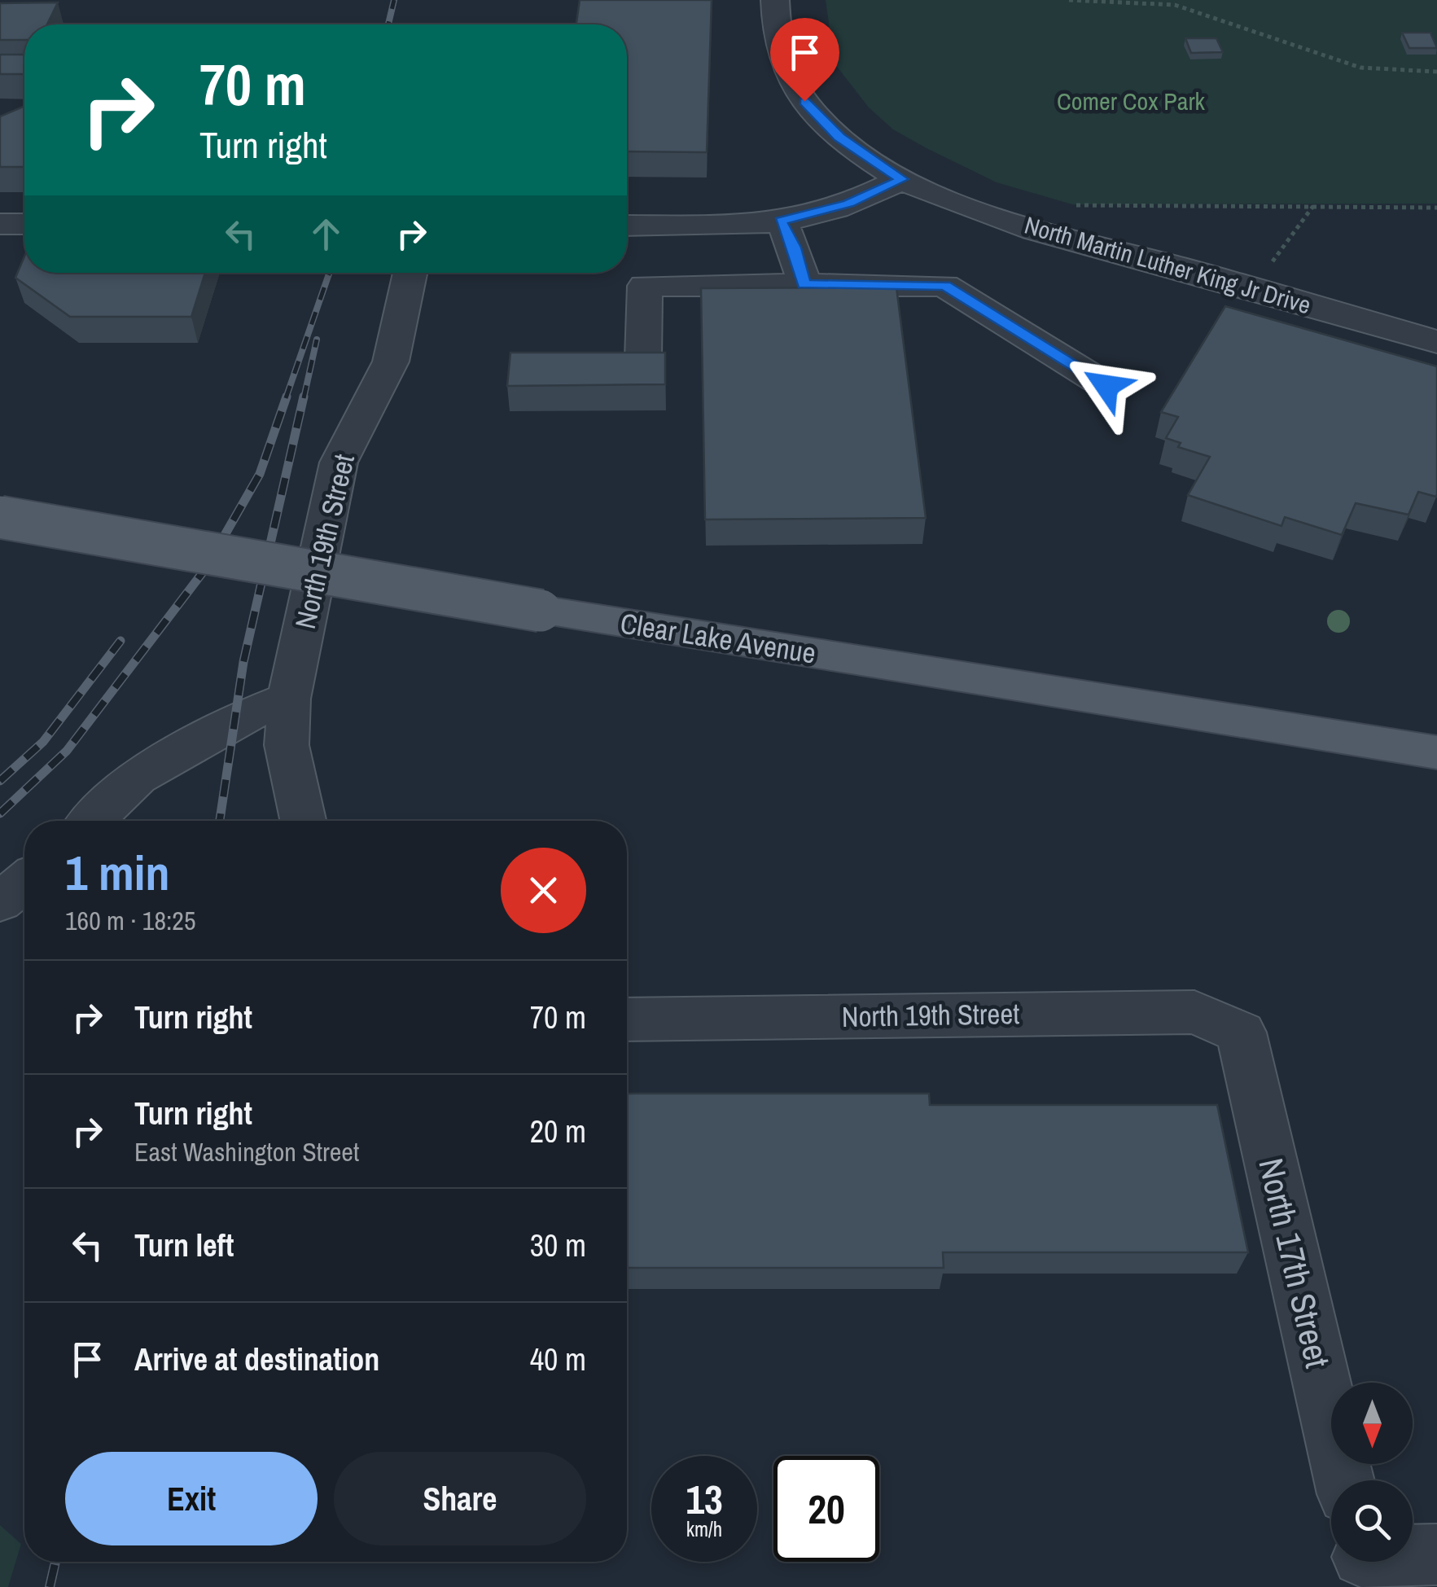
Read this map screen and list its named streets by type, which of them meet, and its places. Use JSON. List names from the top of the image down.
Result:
{
  "streets": {
    "main road": ["Clear Lake Avenue"],
    "street": ["North Martin Luther King Jr Drive", "North 19th Street", "North 17th Street"]
  },
  "crossings": [
    ["North 19th Street", "North 17th Street"]
  ],
  "parks": ["Comer Cox Park"],
  "north": "bottom",
  "page": {
    "turn": ["70 m", "Turn right"],
    "heading": ["1 min", "160 m · 18:25"],
    "list": [
      {
        "name": "Turn right",
        "value": "70 m"
      },
      {
        "name": "Turn right",
        "note": "East Washington Street",
        "value": "20 m"
      },
      {
        "name": "Turn left",
        "value": "30 m"
      },
      {
        "name": "Arrive at destination",
        "value": "40 m"
      }
    ],
    "buttons": ["Exit", "Share"],
    "speed": "13 km/h",
    "limit": "20"
  }
}
